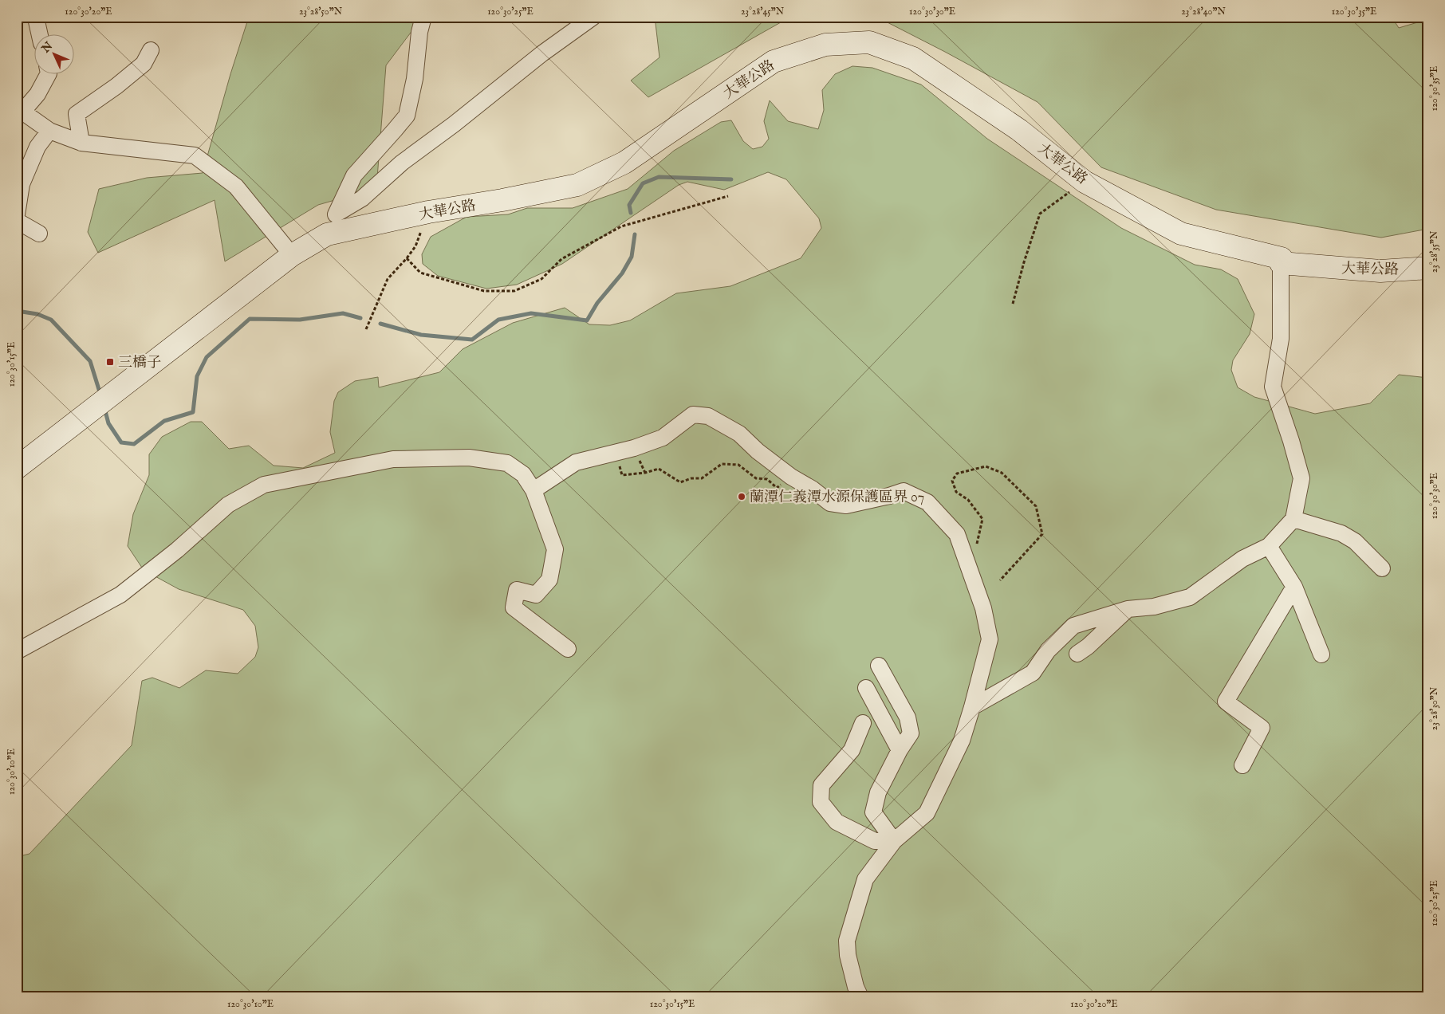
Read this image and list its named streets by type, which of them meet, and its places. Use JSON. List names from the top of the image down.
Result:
{
  "streets": {
    "main road": ["大華公路"]
  },
  "places": {
    "transit": ["三橋子"],
    "other": ["蘭潭仁義潭水源保護區界 07"]
  },
  "north": "top left",
  "coordinates": [
    "120°30'20\"E",
    "23°28'50\"N",
    "120°30'25\"E",
    "23°28'45\"N",
    "120°30'30\"E",
    "23°28'40\"N",
    "120°30'35\"E",
    "23°28'35\"N",
    "120°30'15\"E",
    "23°28'30\"N",
    "120°30'10\"E"
  ]
}
